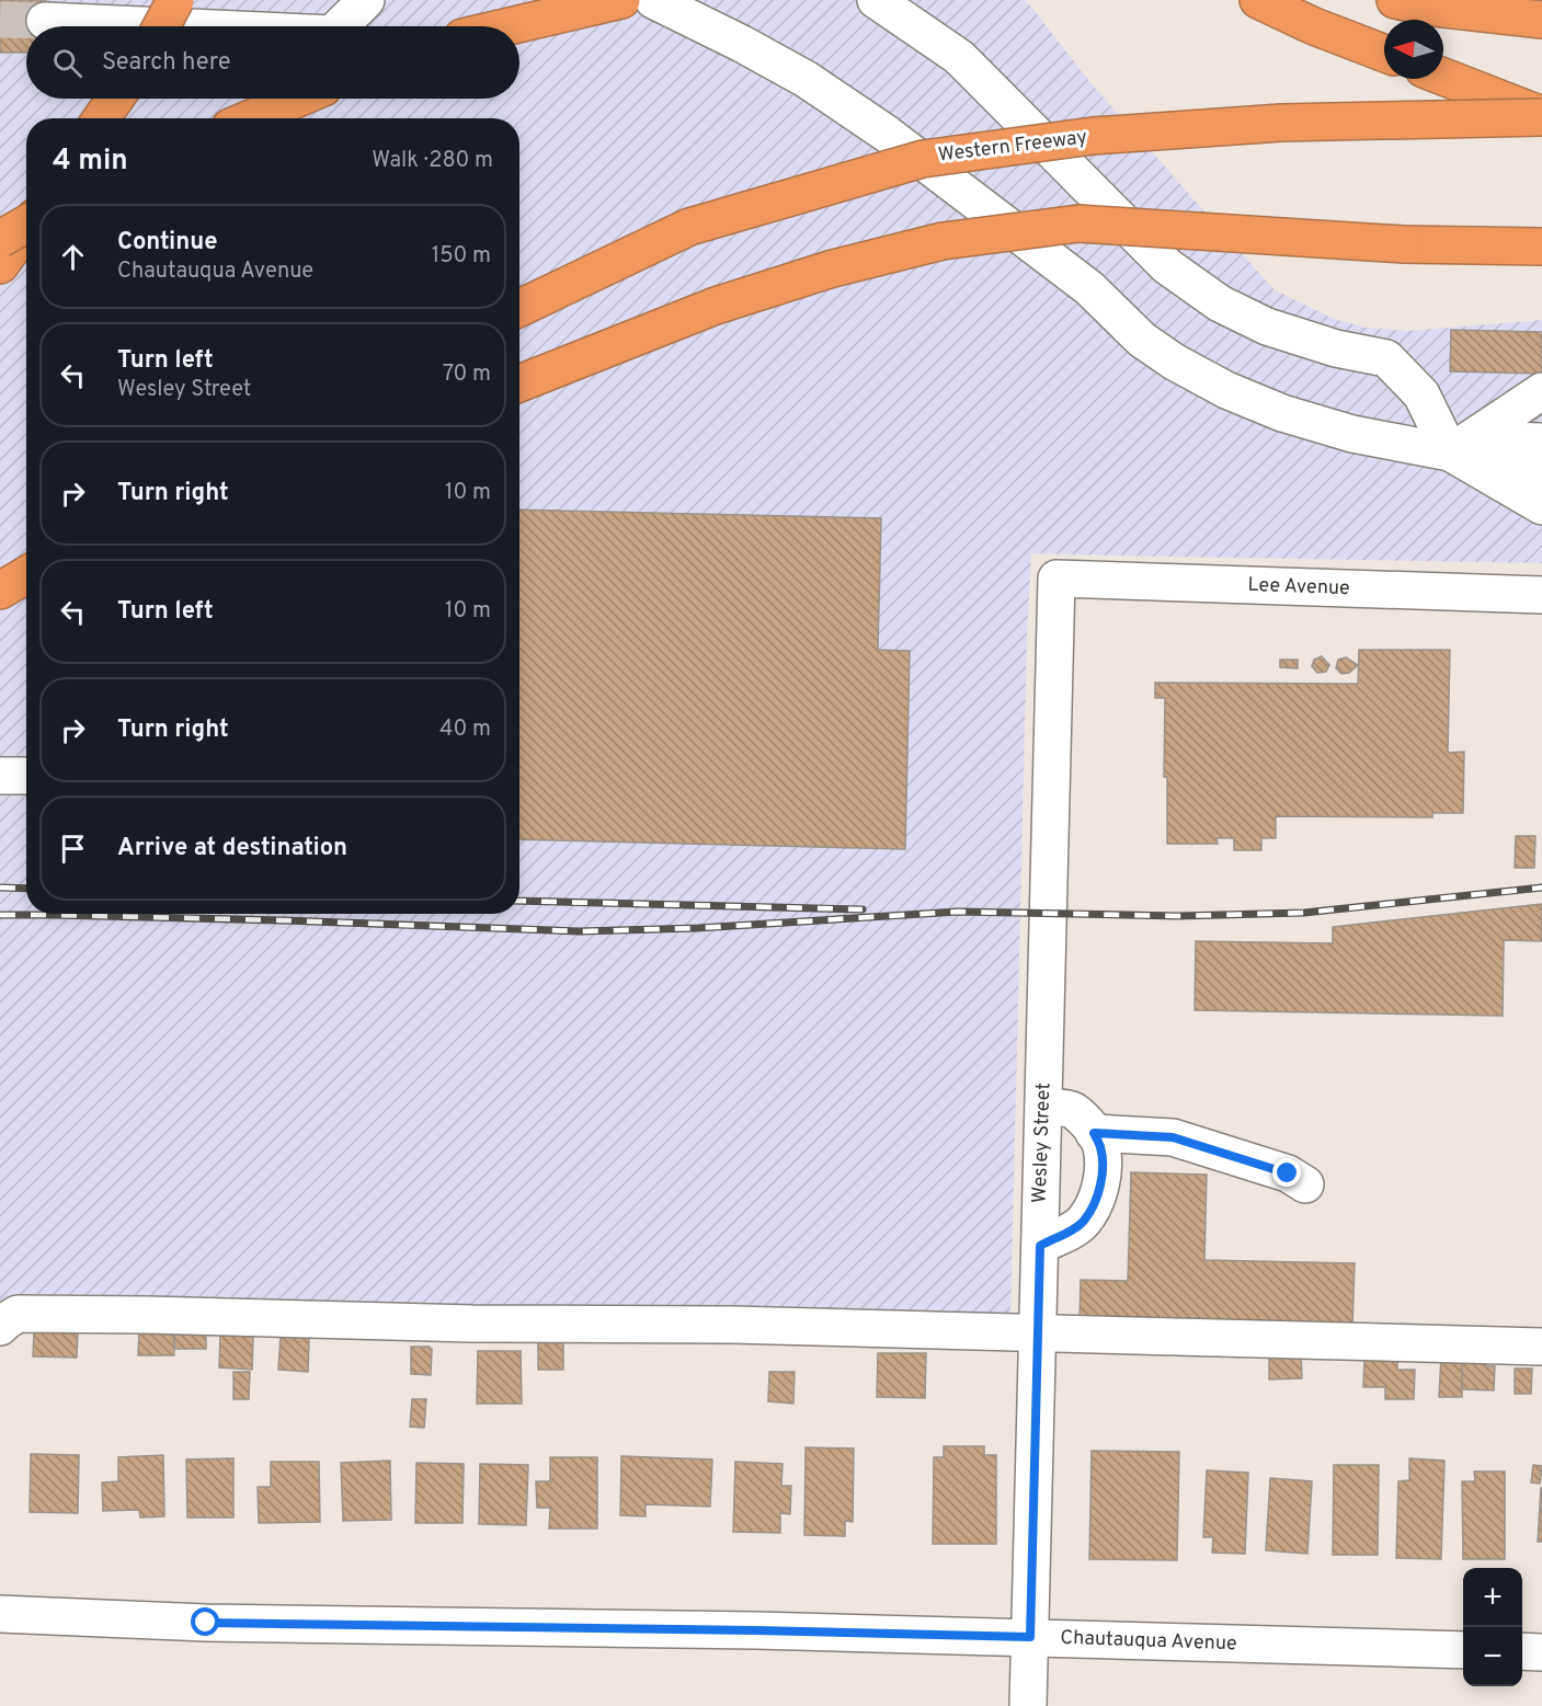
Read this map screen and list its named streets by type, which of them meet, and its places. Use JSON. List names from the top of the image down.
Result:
{
  "streets": {
    "highway": ["Western Freeway"],
    "street": ["Lee Avenue", "Wesley Street", "Chautauqua Avenue"]
  },
  "crossings": [
    ["Lee Avenue", "Wesley Street"],
    ["Wesley Street", "Chautauqua Avenue"]
  ],
  "north": "left",
  "page": {
    "search": "Search here",
    "heading": ["4 min", "Walk · 280 m"],
    "list": [
      ["Continue", "Chautauqua Avenue", "150 m"],
      ["Turn left", "Wesley Street", "70 m"],
      ["Turn right", "10 m"],
      ["Turn left", "10 m"],
      ["Turn right", "40 m"],
      "Arrive at destination"
    ],
    "map_buttons": ["+", "−"]
  }
}
